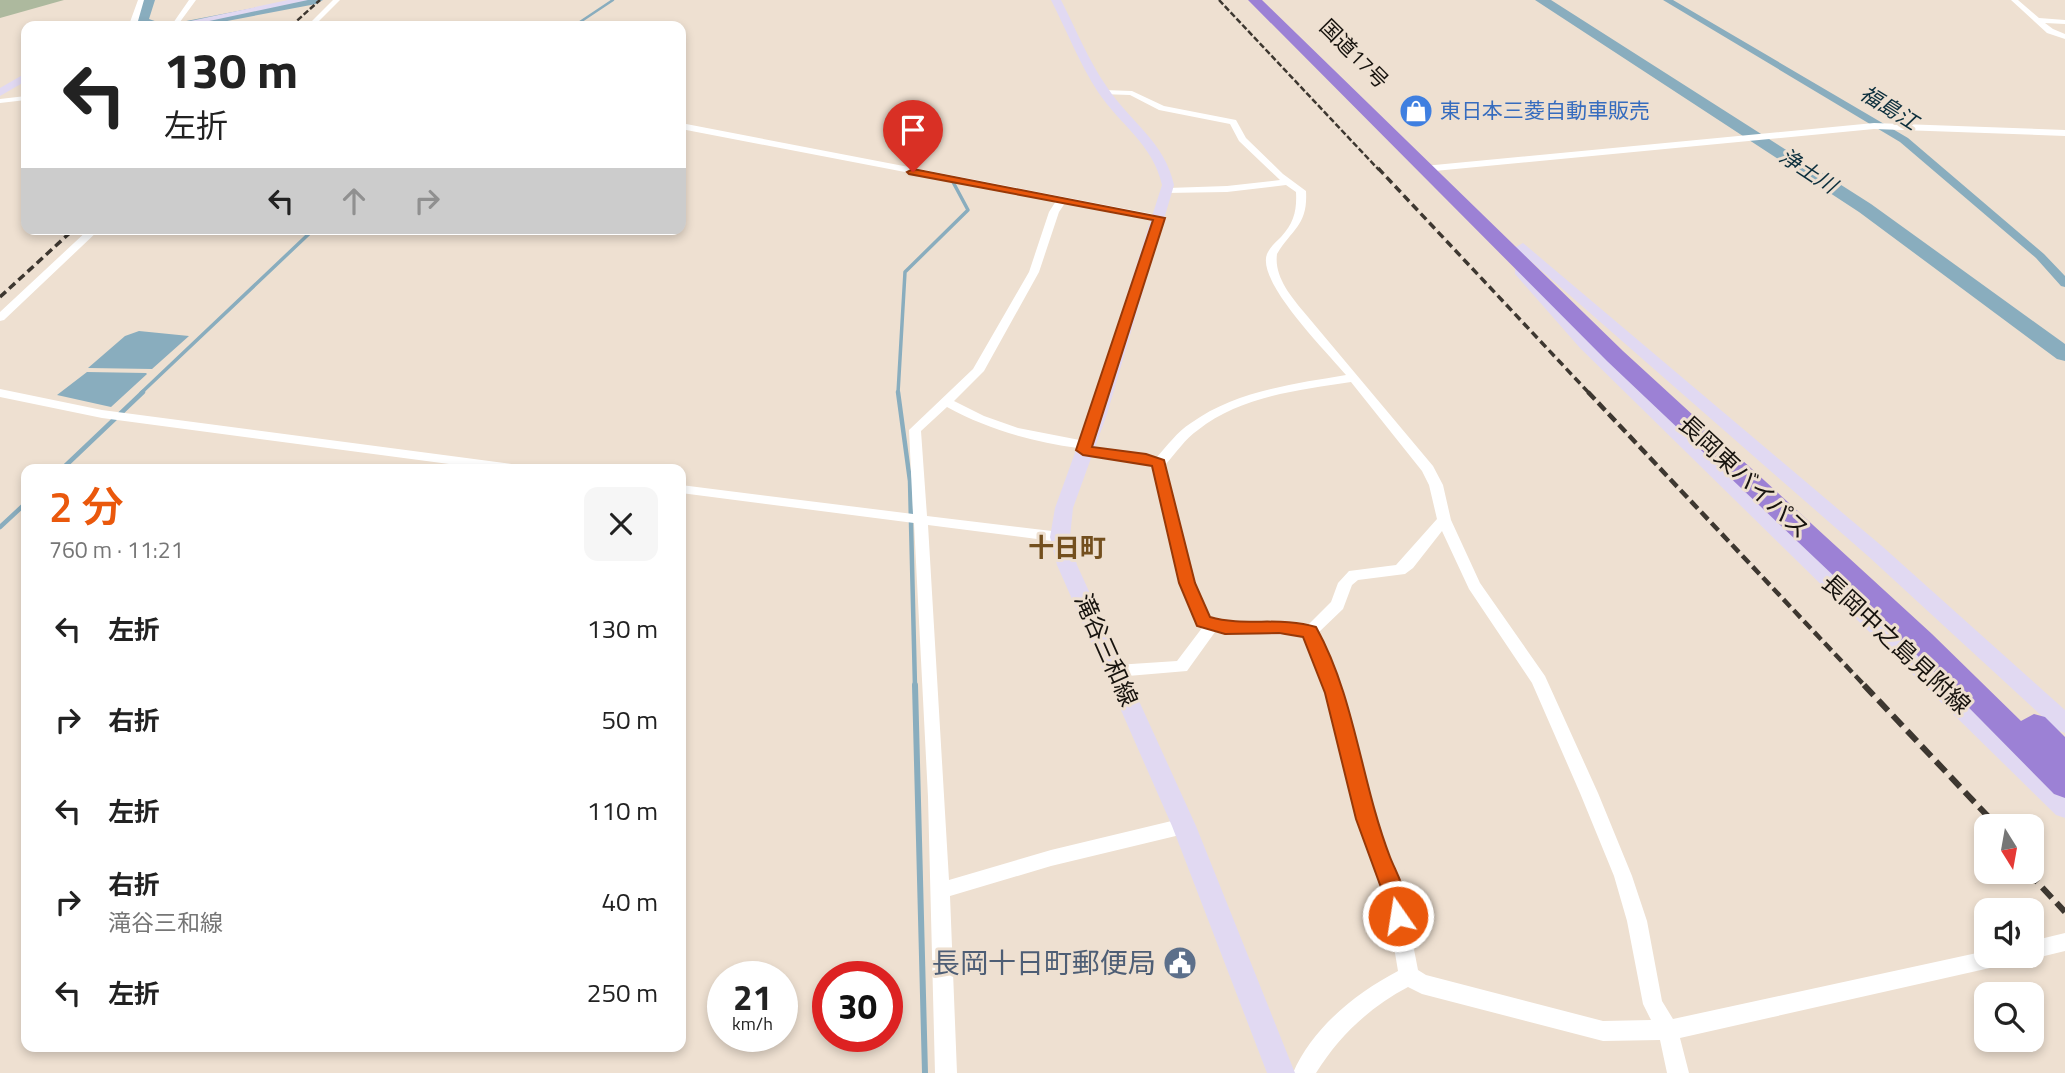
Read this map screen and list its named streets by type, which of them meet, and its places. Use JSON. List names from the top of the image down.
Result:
{
  "streets": {
    "highway": ["国道17号", "長岡東バイパス"],
    "main road": ["長岡中之島見附線", "滝谷三和線"]
  },
  "crossings": [
    ["国道17号", "長岡東バイパス"],
    ["長岡東バイパス", "長岡中之島見附線"]
  ],
  "districts": ["十日町"],
  "water": ["福島江", "浄土川"],
  "places": {
    "shop": ["東日本三菱自動車販売"],
    "public building": ["長岡十日町郵便局"]
  },
  "north": "bottom",
  "page": {
    "turn": ["130 m", "左折"],
    "heading": ["2 分", "760 m · 11:21"],
    "list": [
      {
        "name": "左折",
        "value": "130 m"
      },
      {
        "name": "右折",
        "value": "50 m"
      },
      {
        "name": "左折",
        "value": "110 m"
      },
      {
        "name": "右折",
        "note": "滝谷三和線",
        "value": "40 m"
      },
      {
        "name": "左折",
        "value": "250 m"
      }
    ],
    "speed": "21 km/h",
    "limit": "30"
  }
}
